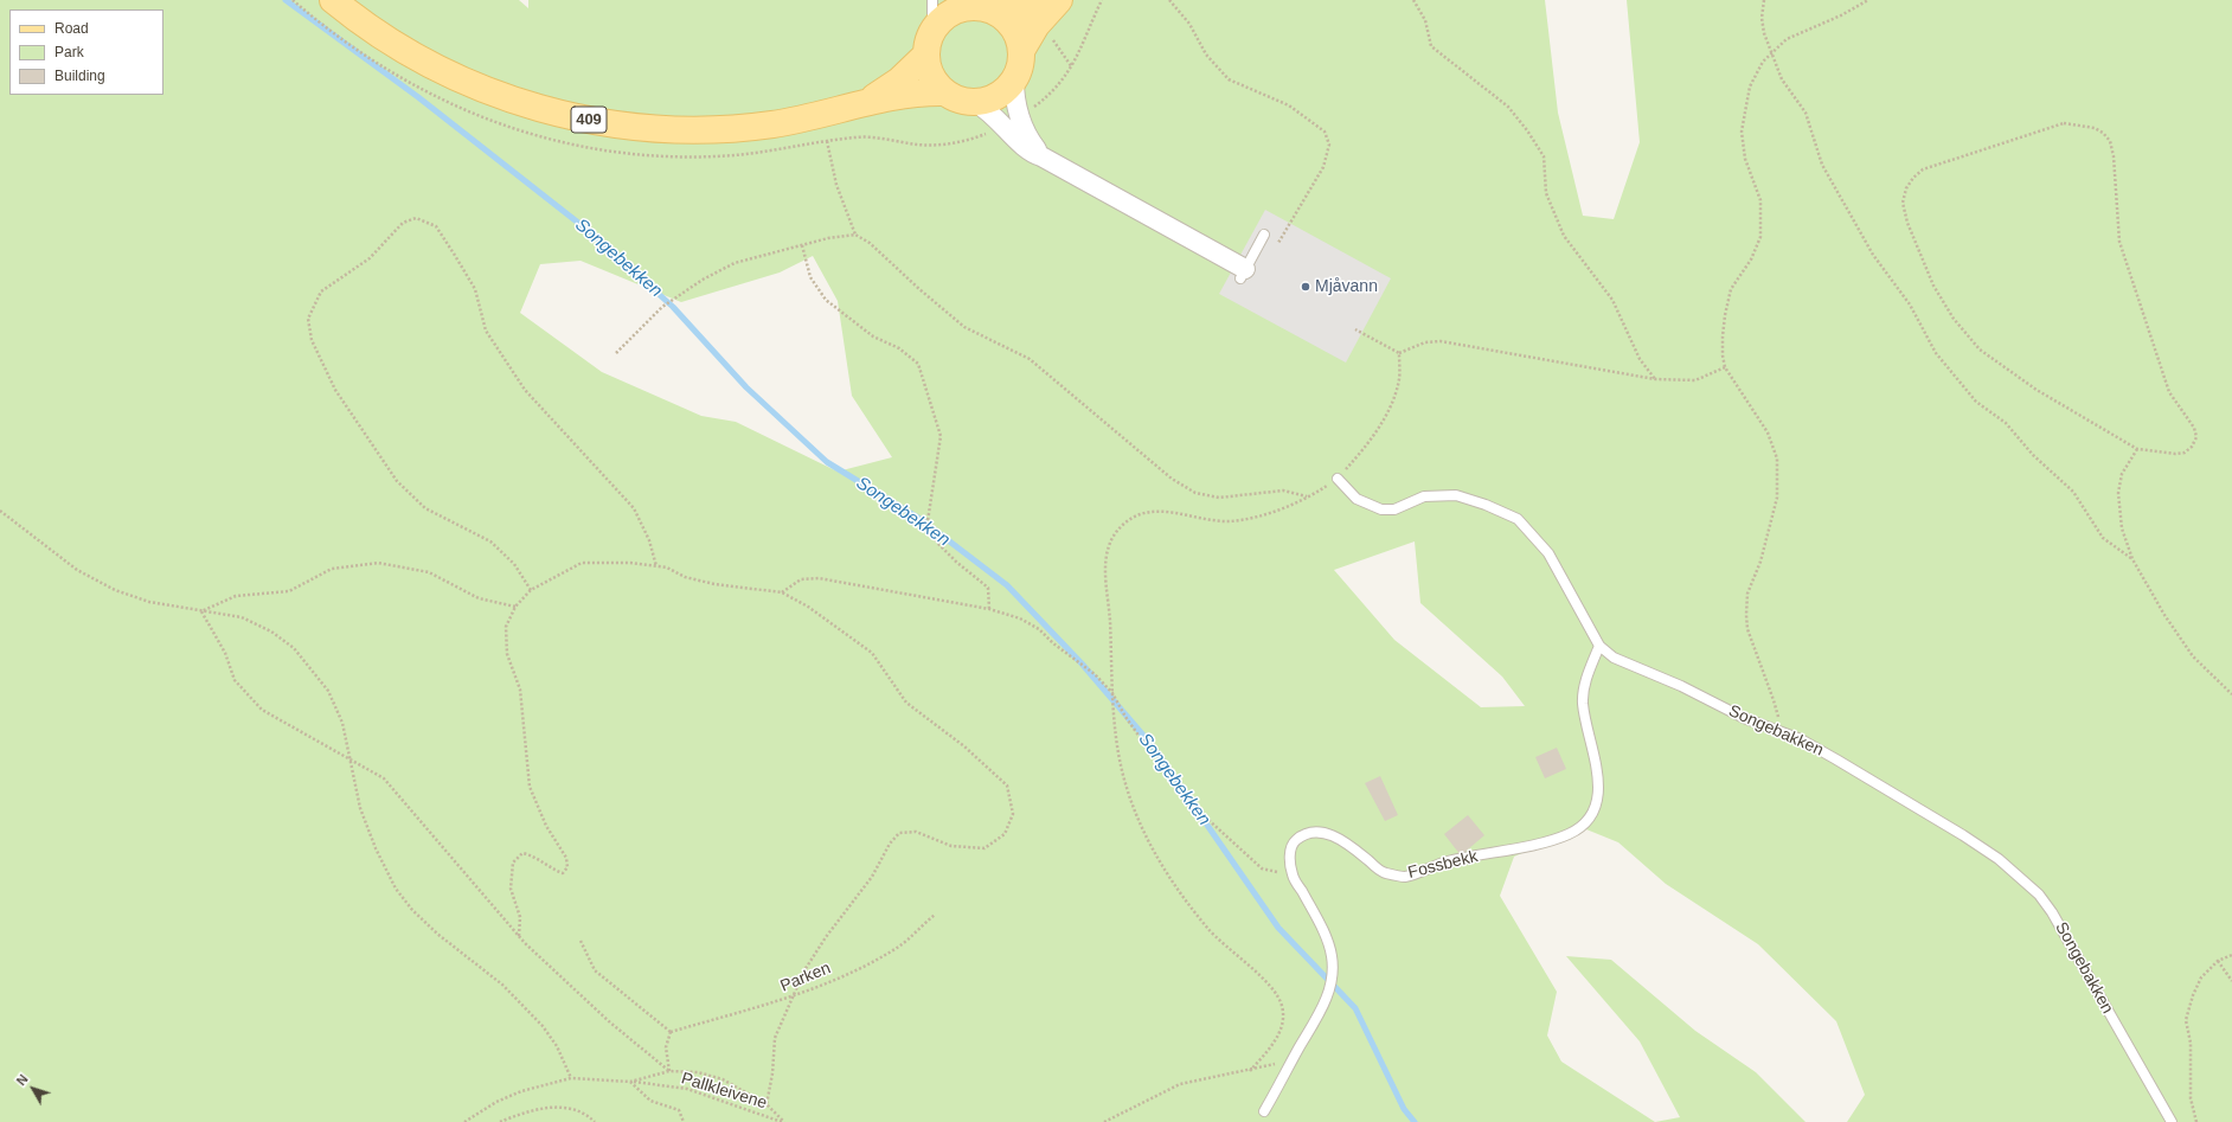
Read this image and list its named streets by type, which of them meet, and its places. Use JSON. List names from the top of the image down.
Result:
{
  "streets": {
    "main road": ["409"],
    "lane": ["Songebakken", "Fossbekk"],
    "path": ["Parken", "Pallkleivene"]
  },
  "crossings": [
    ["Songebakken", "Fossbekk"]
  ],
  "water": ["Songebekken"],
  "places": ["Mjåvann"],
  "legend": ["Road", "Park", "Building"],
  "north": "top left"
}
